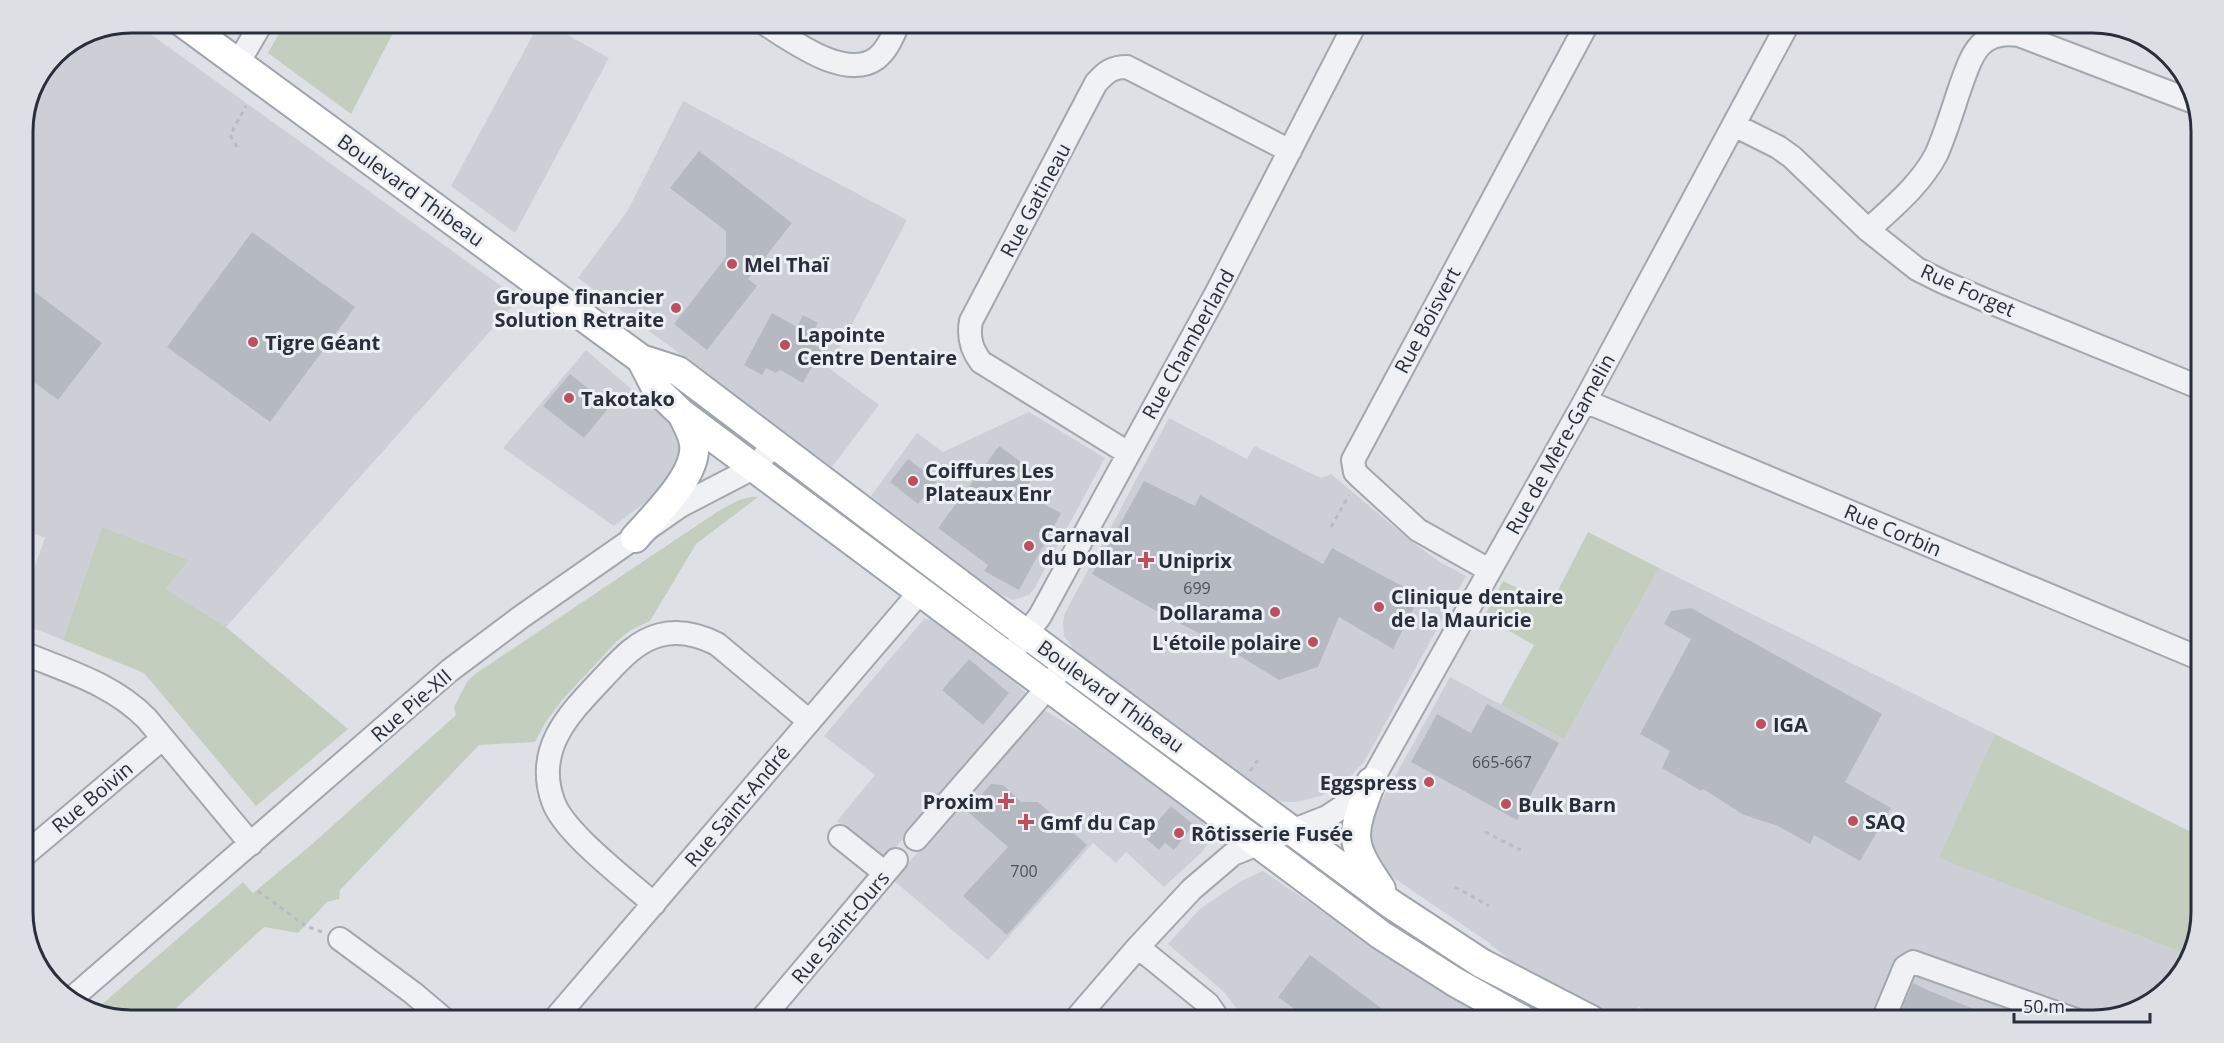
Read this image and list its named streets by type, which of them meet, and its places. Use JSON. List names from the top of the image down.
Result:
{
  "streets": {
    "main road": ["Boulevard Thibeau"],
    "street": [
      "Rue Gatineau",
      "Rue Forget",
      "Rue Boisvert",
      "Rue Chamberland",
      "Rue de Mère-Gamelin",
      "Rue Corbin",
      "Rue Pie-XII",
      "Rue Boivin",
      "Rue Saint-André",
      "Rue Saint-Ours"
    ]
  },
  "crossings": [
    ["Boulevard Thibeau", "Rue Chamberland"],
    ["Boulevard Thibeau", "Rue de Mère-Gamelin"],
    ["Boulevard Thibeau", "Rue Pie-XII"],
    ["Boulevard Thibeau", "Rue Saint-André"],
    ["Rue Gatineau", "Rue Chamberland"],
    ["Rue Forget", "Rue de Mère-Gamelin"],
    ["Rue de Mère-Gamelin", "Rue Corbin"]
  ],
  "places": {
    "other": [
      "Mel Thaï",
      "Groupe financier Solution Retraite",
      "Tigre Géant",
      "Lapointe Centre Dentaire",
      "Takotako",
      "Coiffures Les Plateaux Enr",
      "Carnaval du Dollar",
      "Clinique dentaire de la Mauricie",
      "Dollarama",
      "L'étoile polaire",
      "IGA",
      "Eggspress",
      "Bulk Barn",
      "SAQ",
      "Rôtisserie Fusée"
    ],
    "health": ["Uniprix", "Proxim", "Gmf du Cap"]
  },
  "house_numbers": ["699", "665-667", "700"],
  "scale_bar": "50 m"
}
